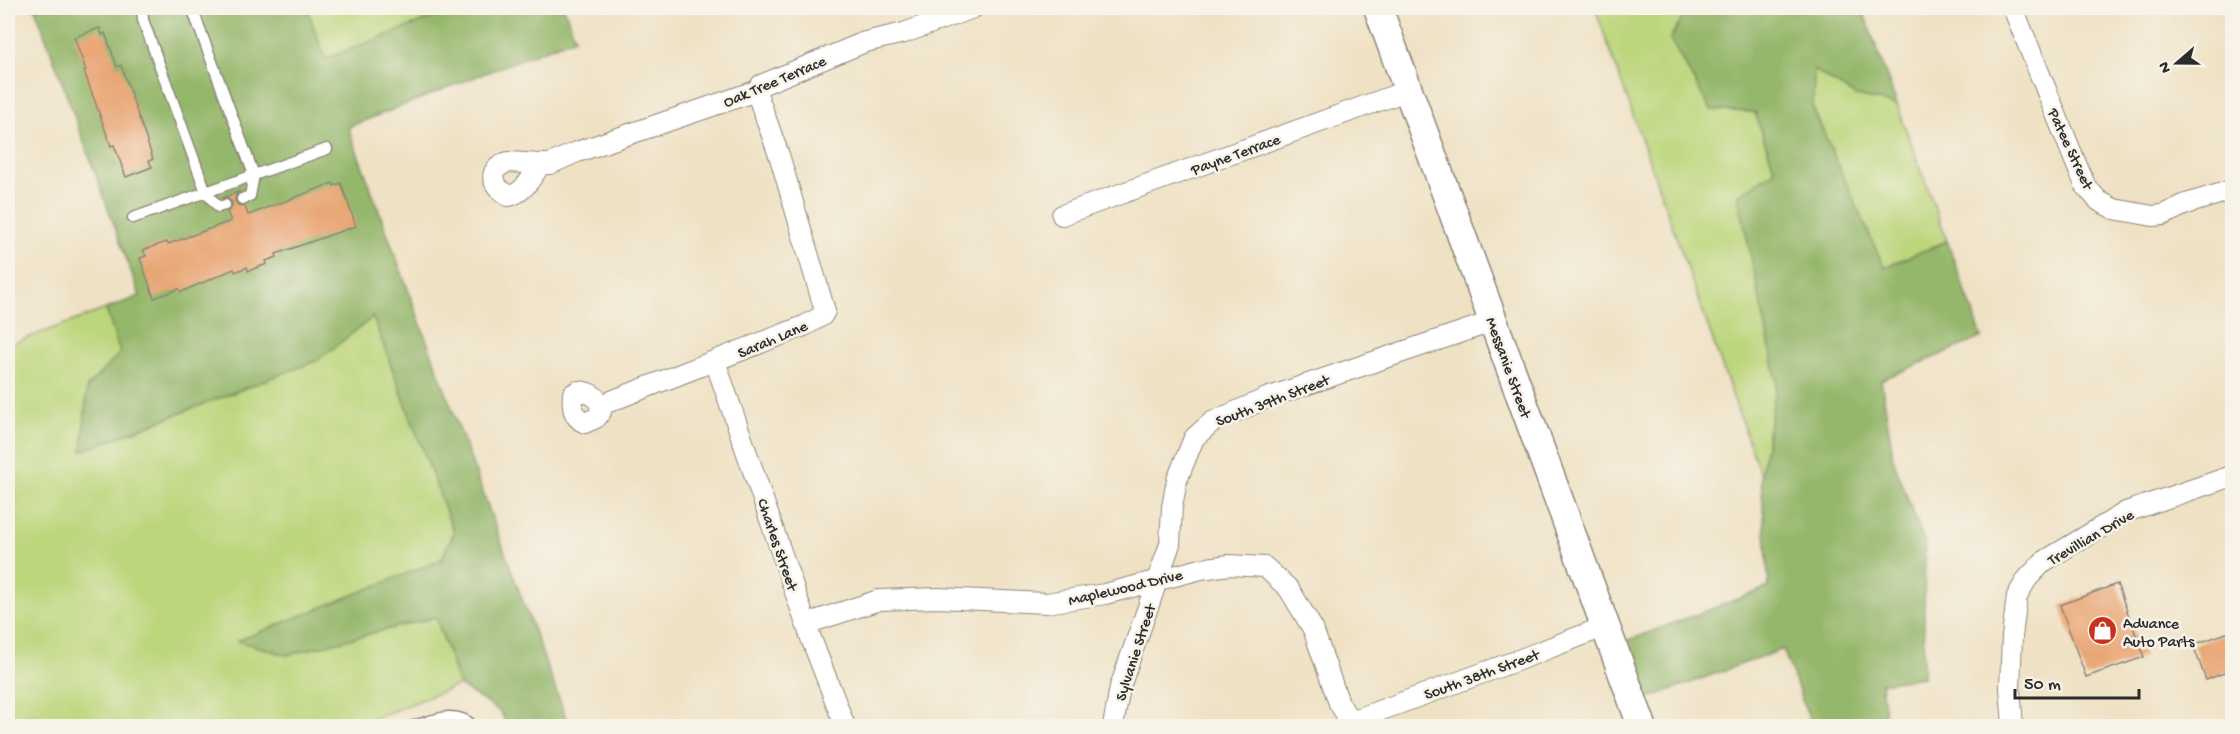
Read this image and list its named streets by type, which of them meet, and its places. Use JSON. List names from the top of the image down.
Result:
{
  "streets": {
    "street": [
      "Oak Tree Terrace",
      "Patee Street",
      "Payne Terrace",
      "Sarah Lane",
      "Messanie Street",
      "South 39th Street",
      "Trevillian Drive",
      "Charles Street",
      "Maplewood Drive",
      "Sylvanie Street",
      "South 38th Street"
    ]
  },
  "crossings": [
    ["Oak Tree Terrace", "Sarah Lane"],
    ["Payne Terrace", "Messanie Street"],
    ["Sarah Lane", "Charles Street"],
    ["Messanie Street", "South 39th Street"],
    ["Messanie Street", "South 38th Street"],
    ["South 39th Street", "Maplewood Drive"],
    ["South 39th Street", "Sylvanie Street"],
    ["Charles Street", "Maplewood Drive"],
    ["Maplewood Drive", "Sylvanie Street"],
    ["Maplewood Drive", "South 38th Street"]
  ],
  "places": {
    "shop": ["Advance Auto Parts"]
  },
  "scale_bar": "50 m",
  "north": "left"
}
